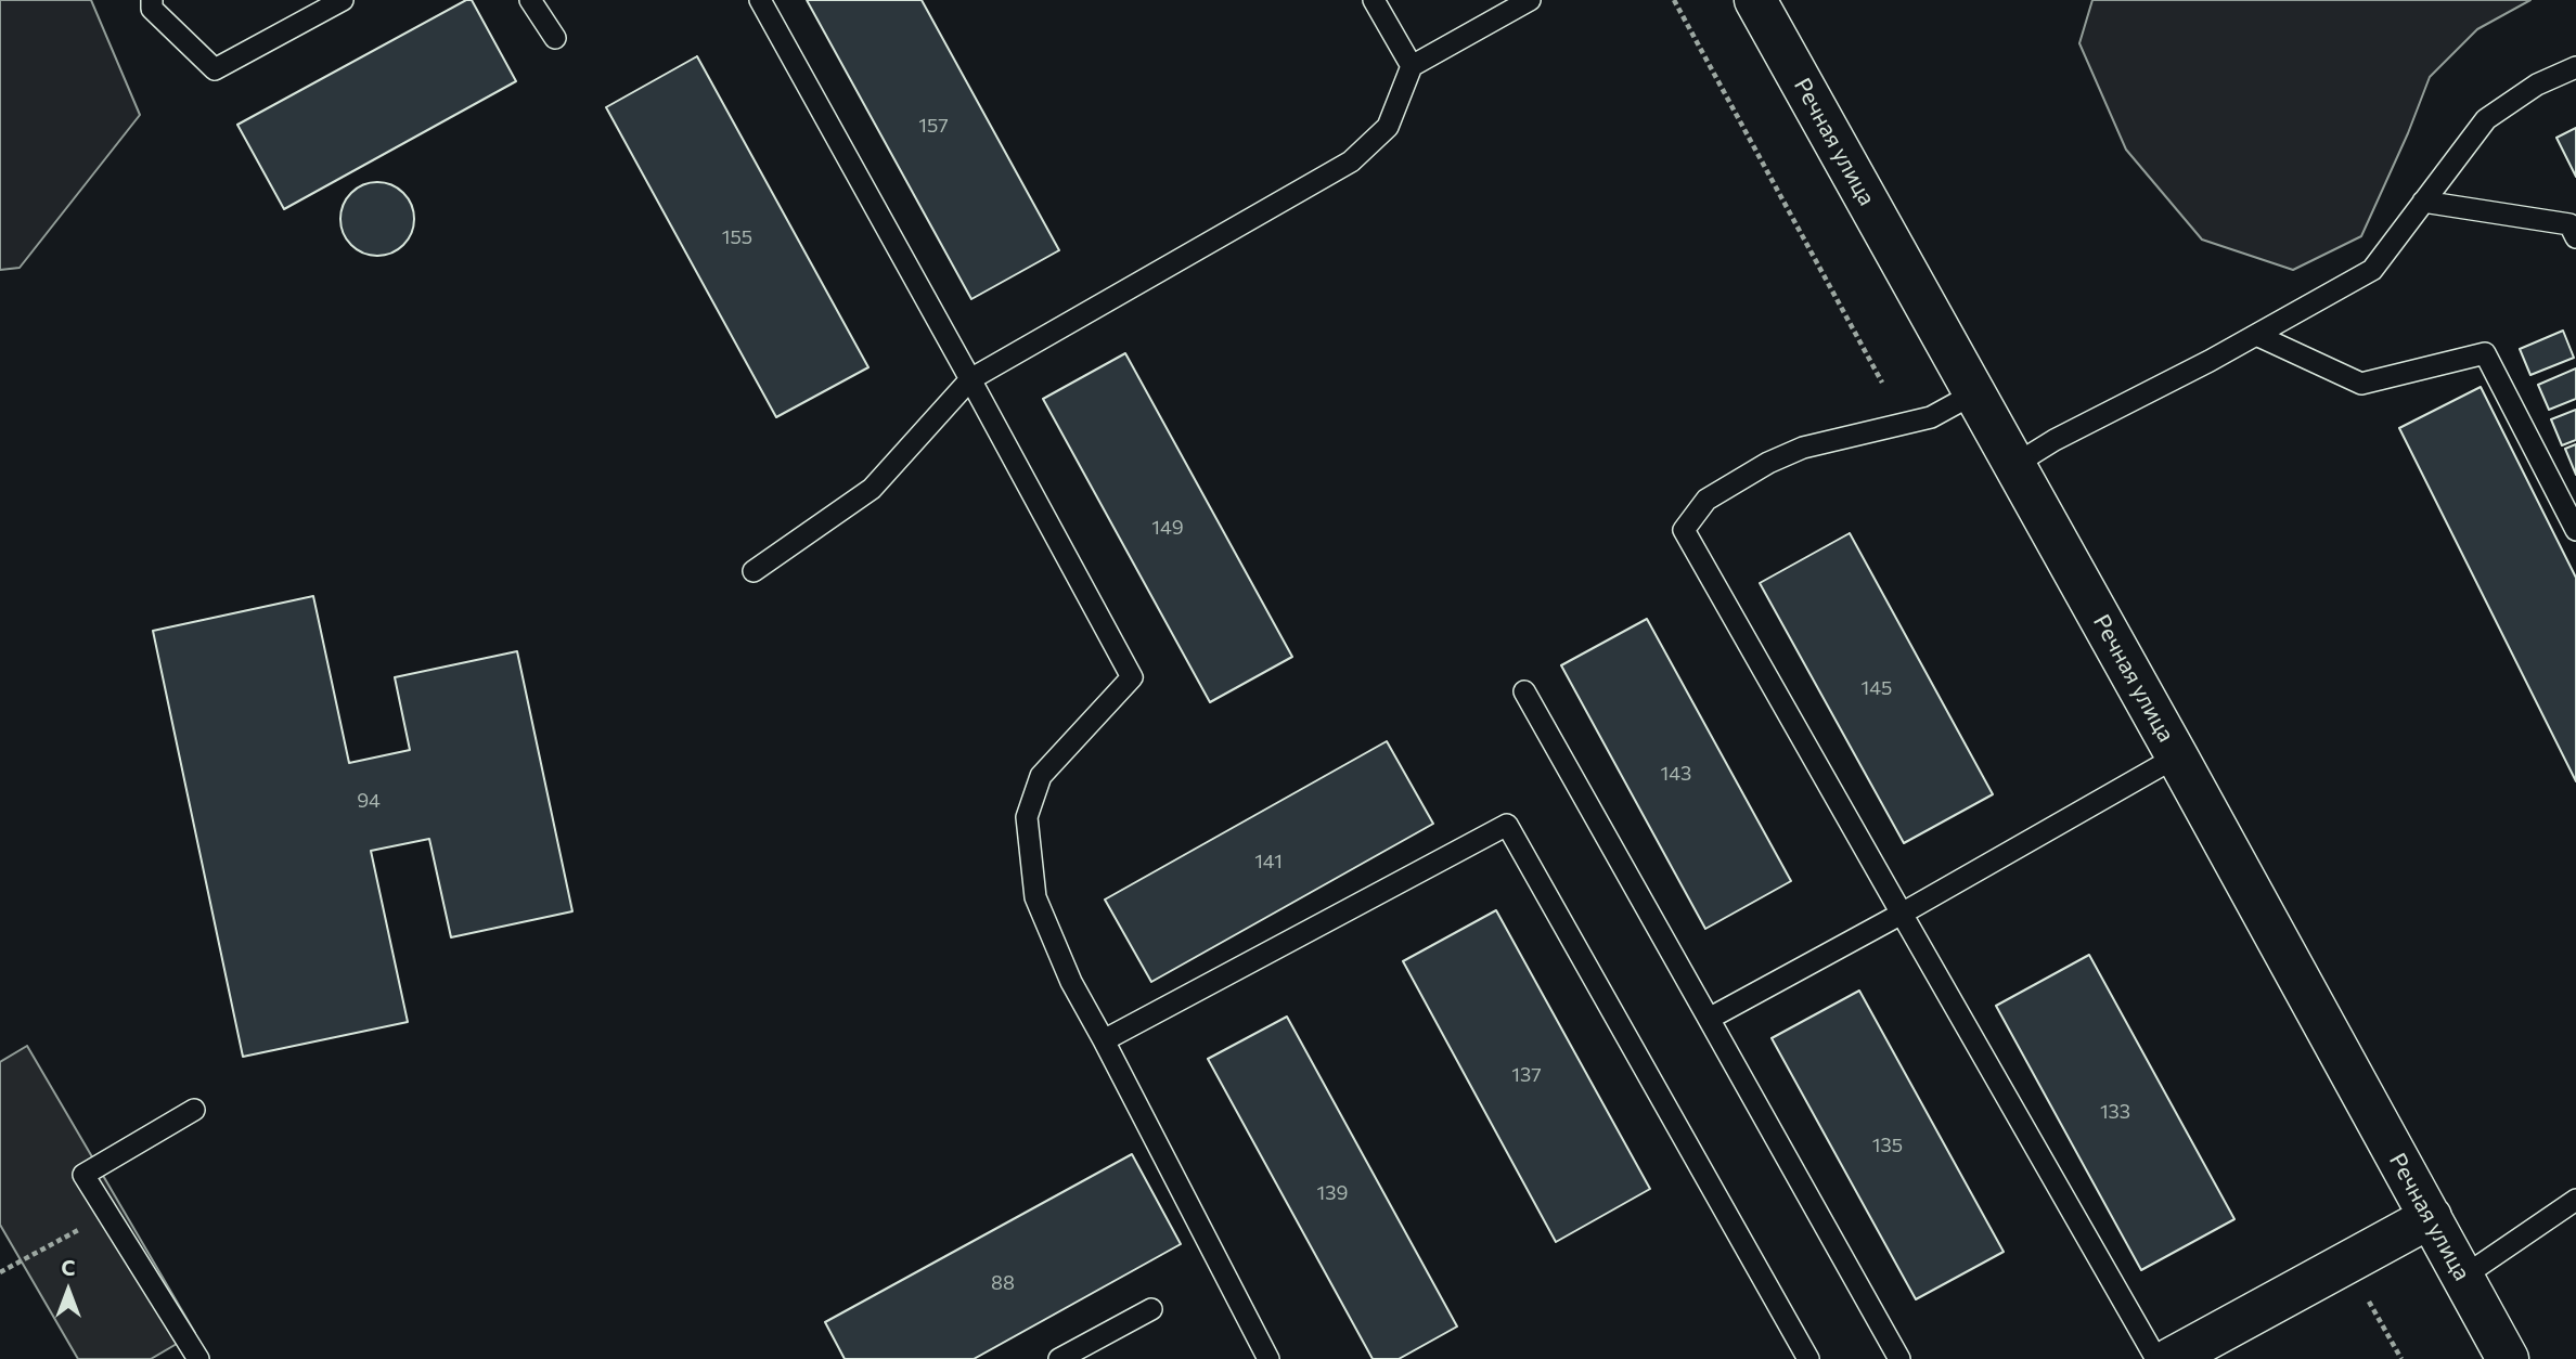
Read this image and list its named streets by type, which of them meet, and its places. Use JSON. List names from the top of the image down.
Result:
{
  "streets": {
    "street": ["Речная улица"]
  },
  "house_numbers": [
    "157",
    "155",
    "149",
    "145",
    "143",
    "94",
    "141",
    "137",
    "133",
    "135",
    "139",
    "88"
  ],
  "north": "top"
}
